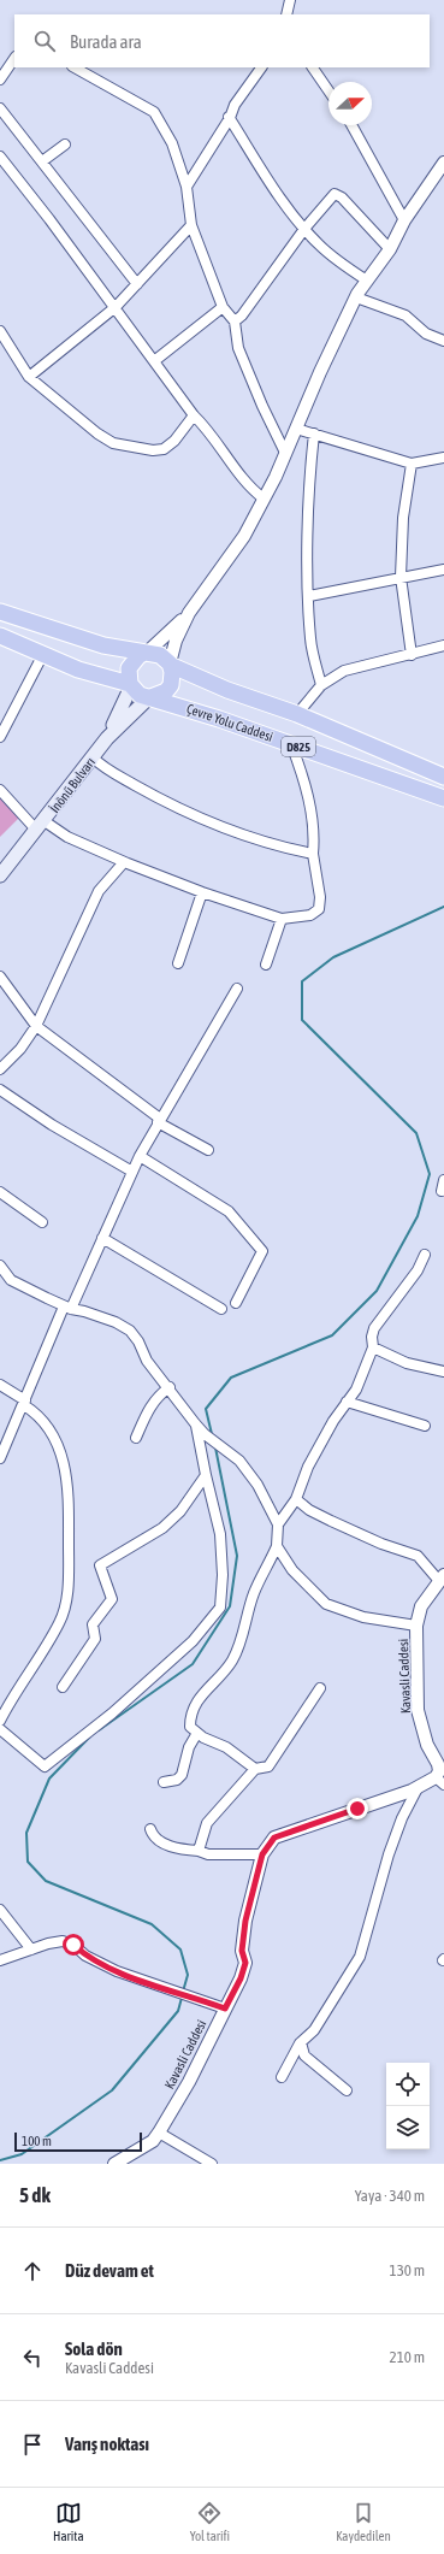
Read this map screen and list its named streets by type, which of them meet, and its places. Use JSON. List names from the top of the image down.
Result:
{
  "streets": {
    "highway": ["Çevre Yolu Caddesi", "D825"],
    "main road": ["İnönü Bulvarı"],
    "street": ["Kavasli Caddesi"]
  },
  "crossings": [
    ["Çevre Yolu Caddesi", "D825"],
    ["Çevre Yolu Caddesi", "İnönü Bulvarı"],
    ["D825", "İnönü Bulvarı"]
  ],
  "scale_bar": "100 m",
  "north": "right",
  "page": {
    "search": "Burada ara",
    "scale": "100 m",
    "heading": ["5 dk", "Yaya · 340 m"],
    "list": [
      ["Düz devam et", "130 m"],
      ["Sola dön", "Kavasli Caddesi", "210 m"],
      "Varış noktası"
    ],
    "nav": ["Harita", "Yol tarifi", "Kaydedilen"]
  }
}
